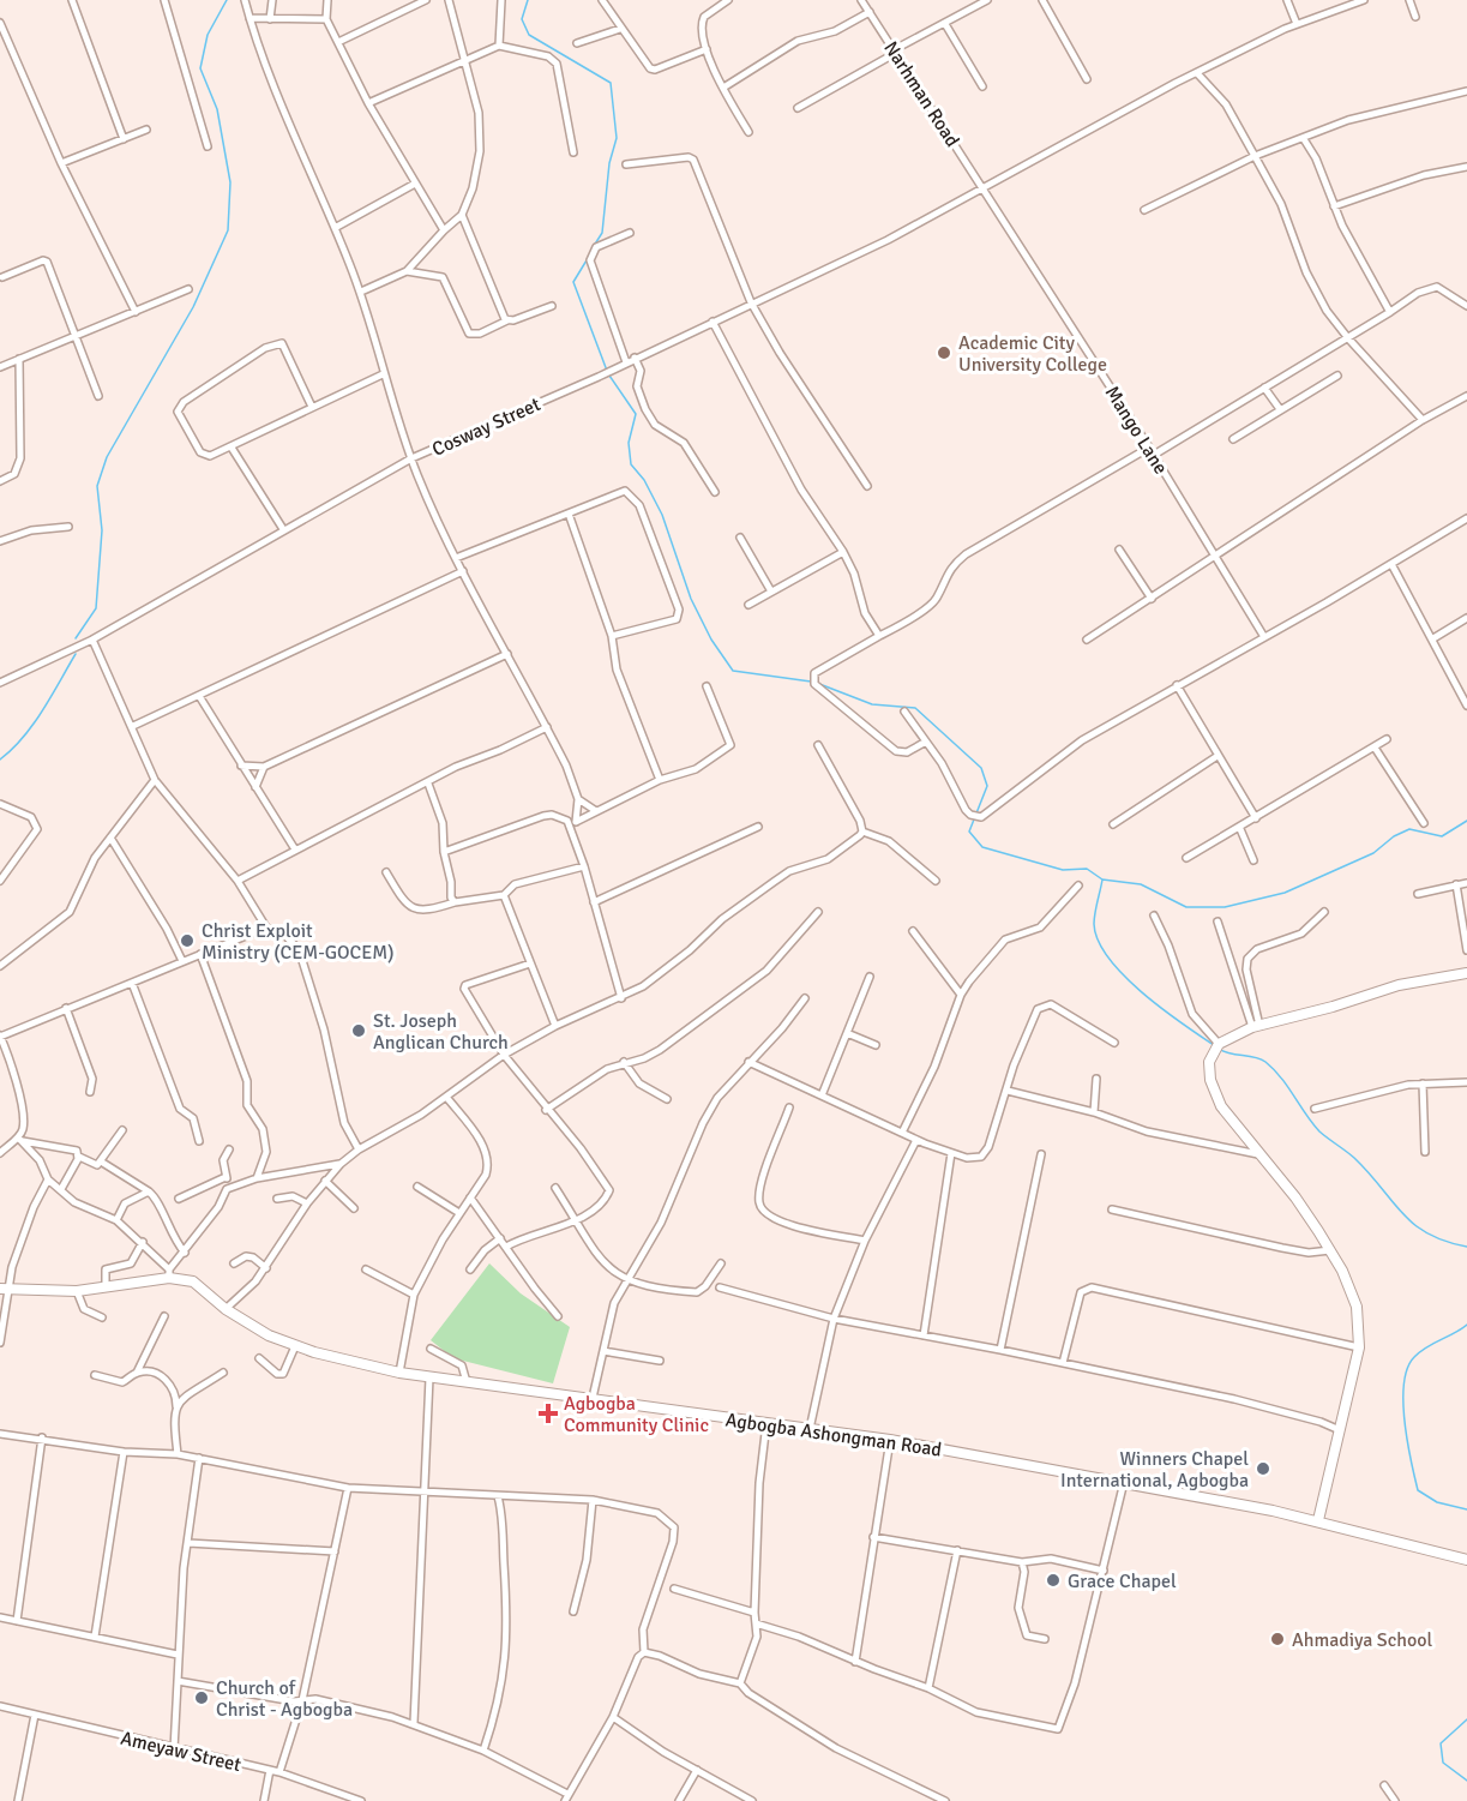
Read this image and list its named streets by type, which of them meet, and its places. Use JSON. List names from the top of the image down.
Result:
{
  "streets": {
    "street": [
      "Narhman Road",
      "Cosway Street",
      "Mango Lane",
      "Agbogba Ashongman Road",
      "Ameyaw Street"
    ]
  },
  "crossings": [
    ["Narhman Road", "Cosway Street"],
    ["Narhman Road", "Mango Lane"],
    ["Cosway Street", "Mango Lane"]
  ],
  "places": {
    "other": [
      "Academic City University College",
      "Christ Exploit Ministry (CEM-GOCEM)",
      "St. Joseph Anglican Church",
      "Winners Chapel International, Agbogba",
      "Grace Chapel",
      "Ahmadiya School",
      "Church of Christ - Agbogba"
    ],
    "health": ["Agbogba Community Clinic"]
  }
}
